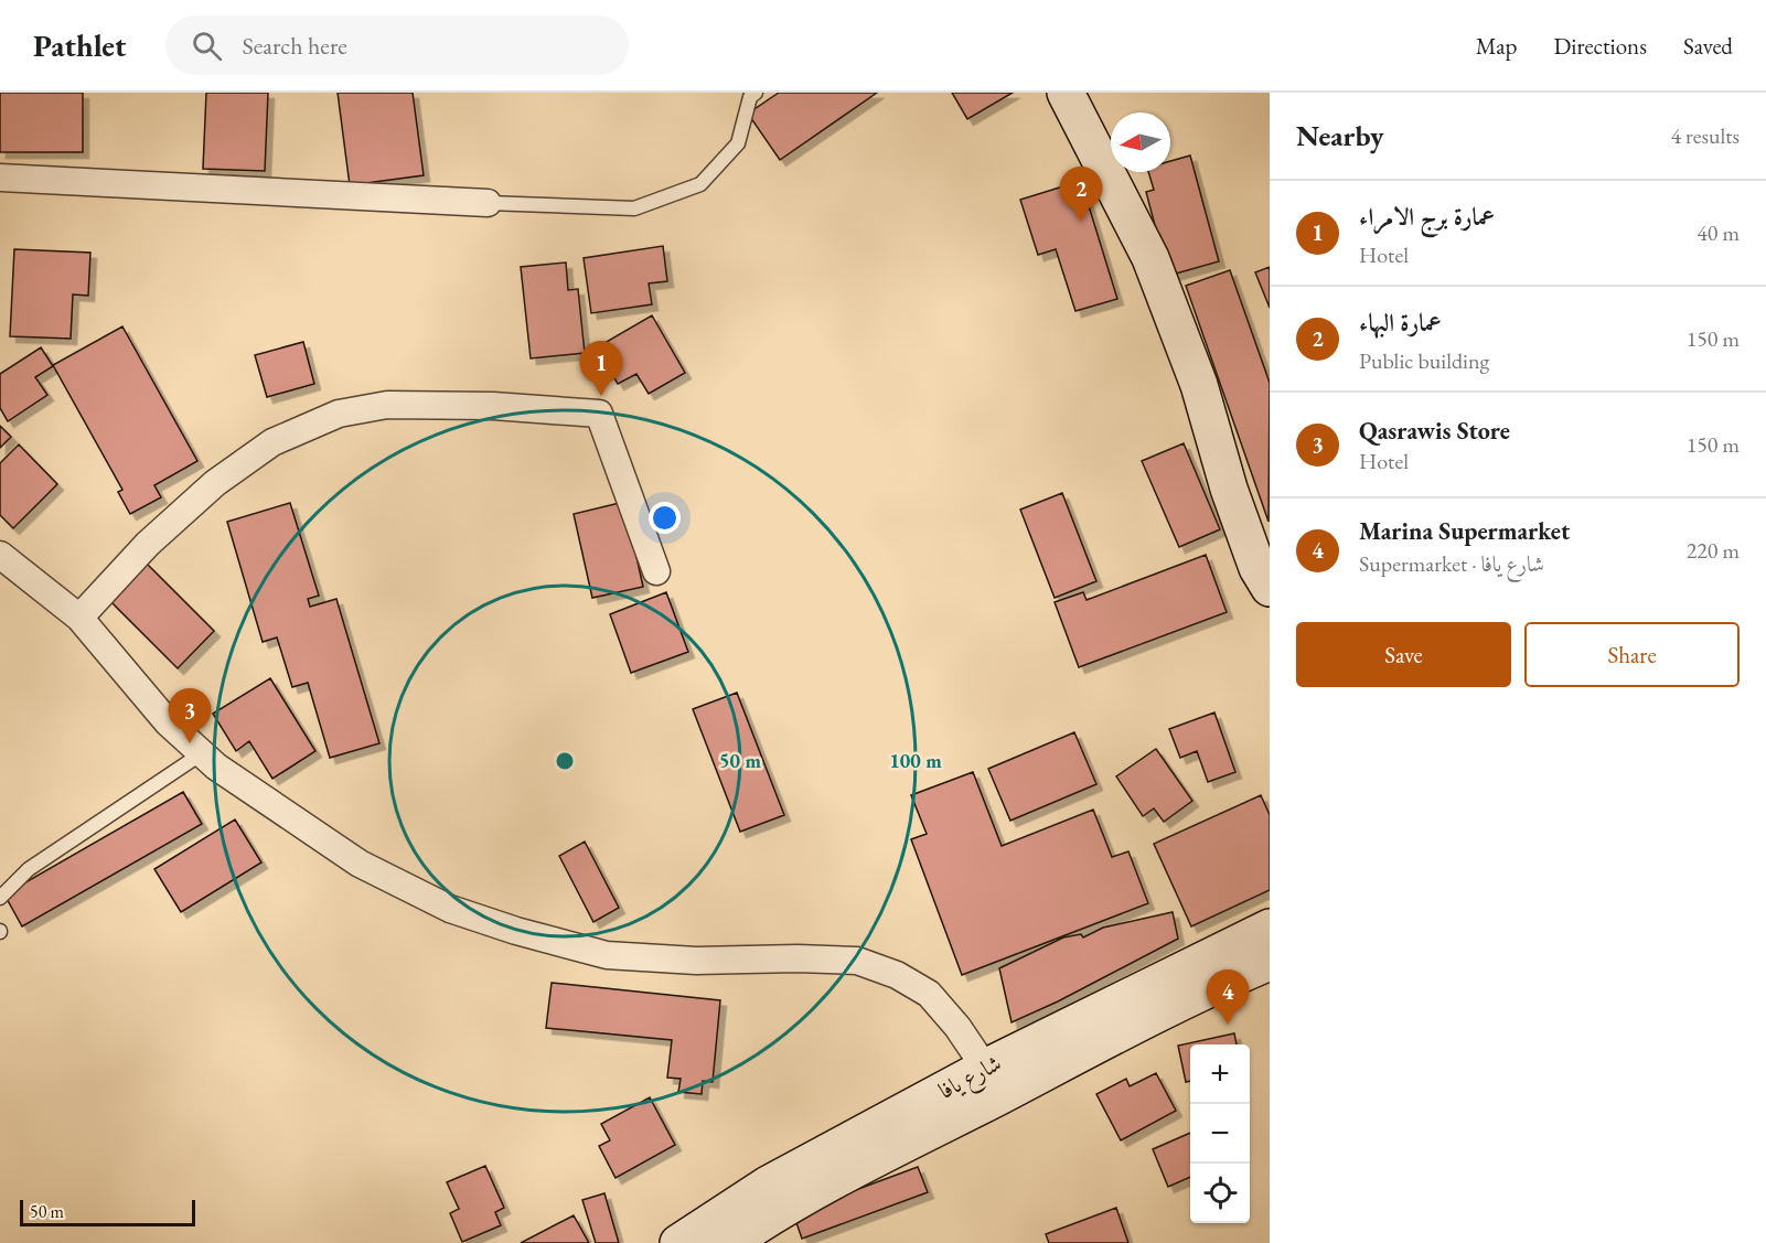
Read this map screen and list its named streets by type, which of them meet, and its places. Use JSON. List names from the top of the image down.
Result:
{
  "streets": {
    "street": ["شارع يافا"]
  },
  "scale_bar": "50 m",
  "north": "left",
  "page": {
    "header": "Pathlet",
    "search": "Search here",
    "nav": ["Map", "Directions", "Saved"],
    "heading": ["Nearby", "4 results"],
    "pins": [
      "2",
      "1",
      "3",
      "4"
    ],
    "list": [
      {
        "mark": "1",
        "name": "عمارة برج الامراء",
        "note": "Hotel",
        "value": "40 m"
      },
      {
        "mark": "2",
        "name": "عمارة البهاء",
        "note": "Public building",
        "value": "150 m"
      },
      {
        "mark": "3",
        "name": "Qasrawis Store",
        "note": "Hotel",
        "value": "150 m"
      },
      {
        "mark": "4",
        "name": "Marina Supermarket",
        "note": "Supermarket · شارع يافا",
        "value": "220 m"
      }
    ],
    "buttons": ["Save", "Share"],
    "map_buttons": ["+", "−"],
    "scale": "50 m"
  },
  "rings": ["50 m", "100 m"]
}
